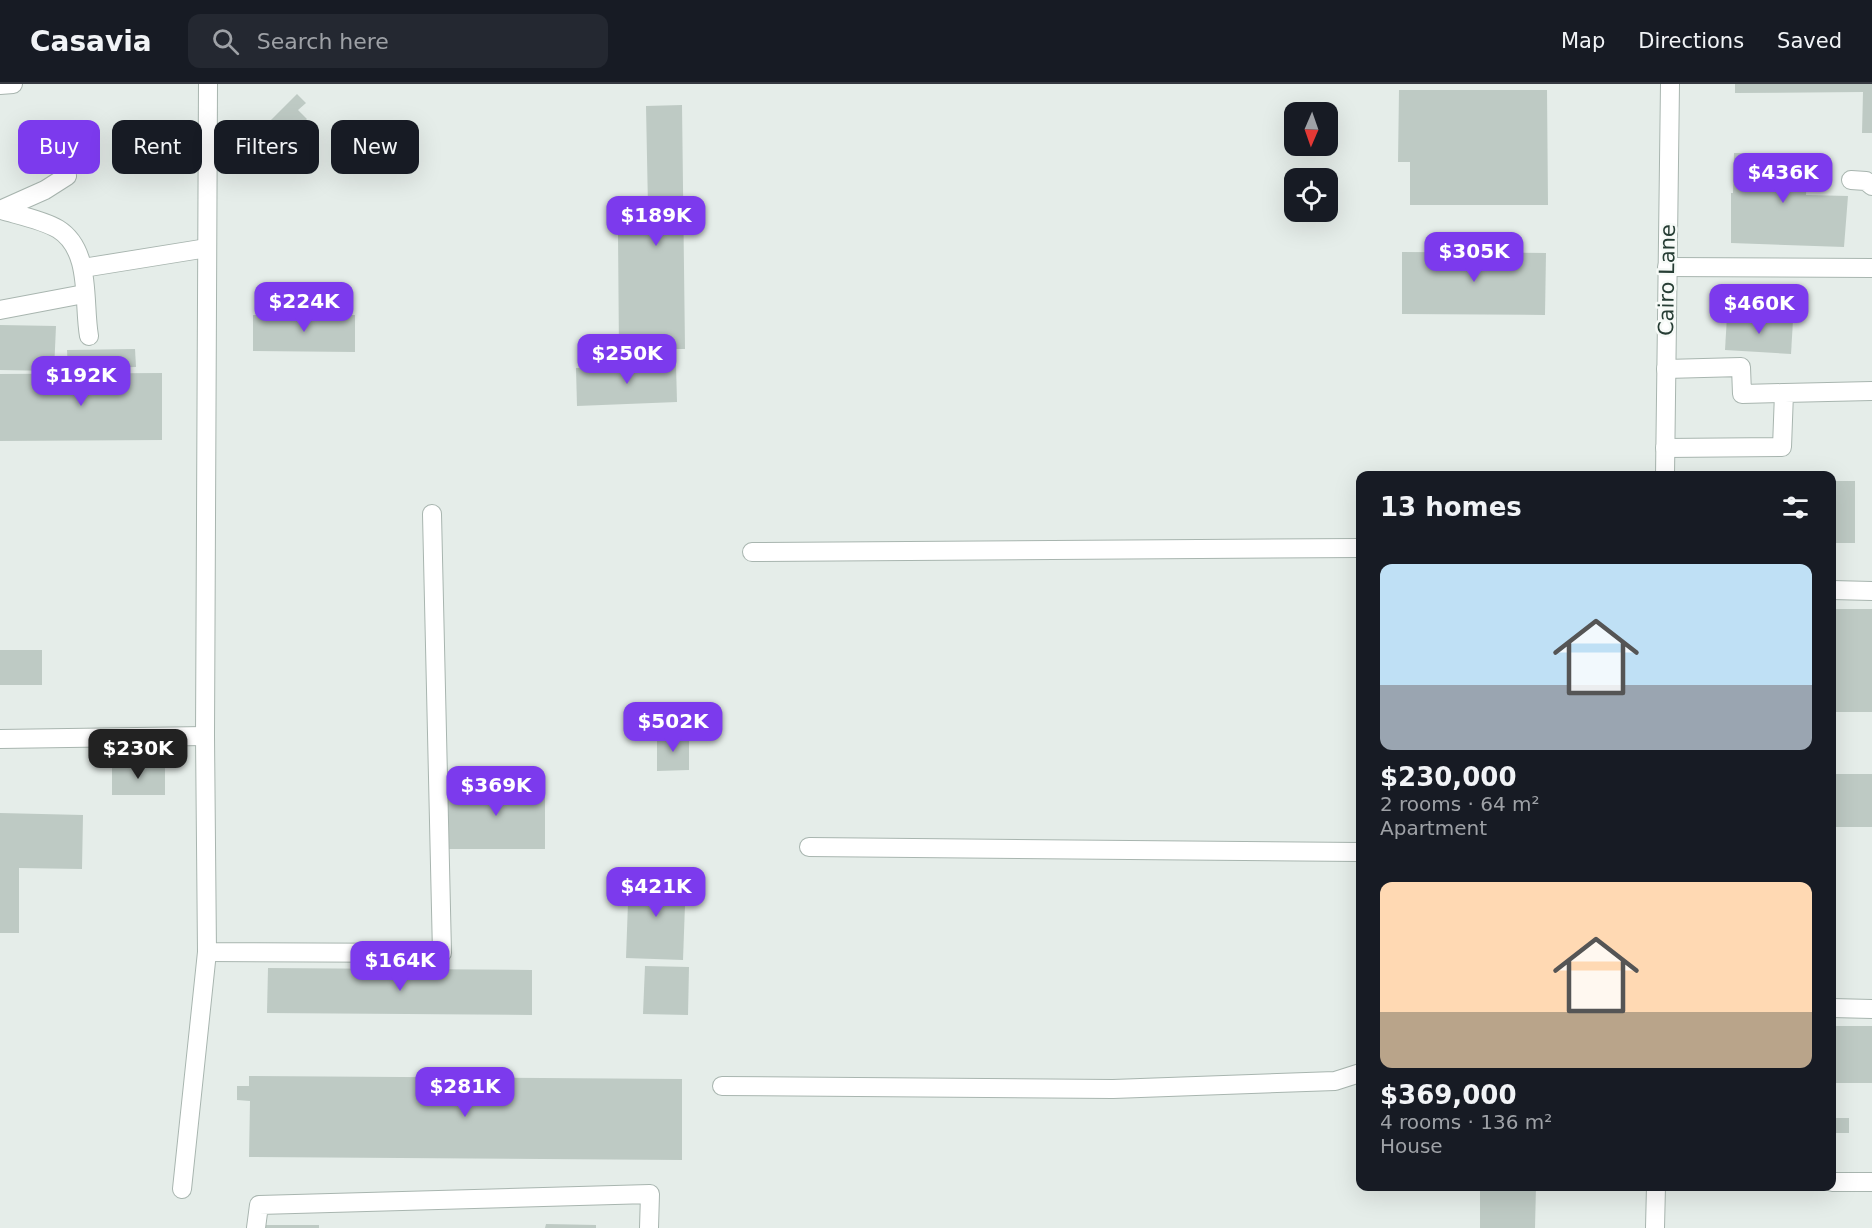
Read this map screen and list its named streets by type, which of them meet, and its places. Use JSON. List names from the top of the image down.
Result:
{
  "streets": {
    "street": ["Cairo Lane"]
  },
  "north": "bottom",
  "page": {
    "header": "Casavia",
    "search": "Search here",
    "nav": ["Map", "Directions", "Saved"],
    "chip": [
      "Buy",
      "Rent",
      "Filters",
      "New"
    ],
    "price": [
      "$436K",
      "$189K",
      "$305K",
      "$224K",
      "$460K",
      "$250K",
      "$192K",
      "$502K",
      "$230K",
      "$369K",
      "$421K",
      "$164K",
      "$281K"
    ],
    "heading": "13 homes",
    "list": [
      {
        "name": "$230,000",
        "note": "2 rooms · 64 m² · Apartment"
      },
      {
        "name": "$369,000",
        "note": "4 rooms · 136 m² · House"
      }
    ]
  }
}
